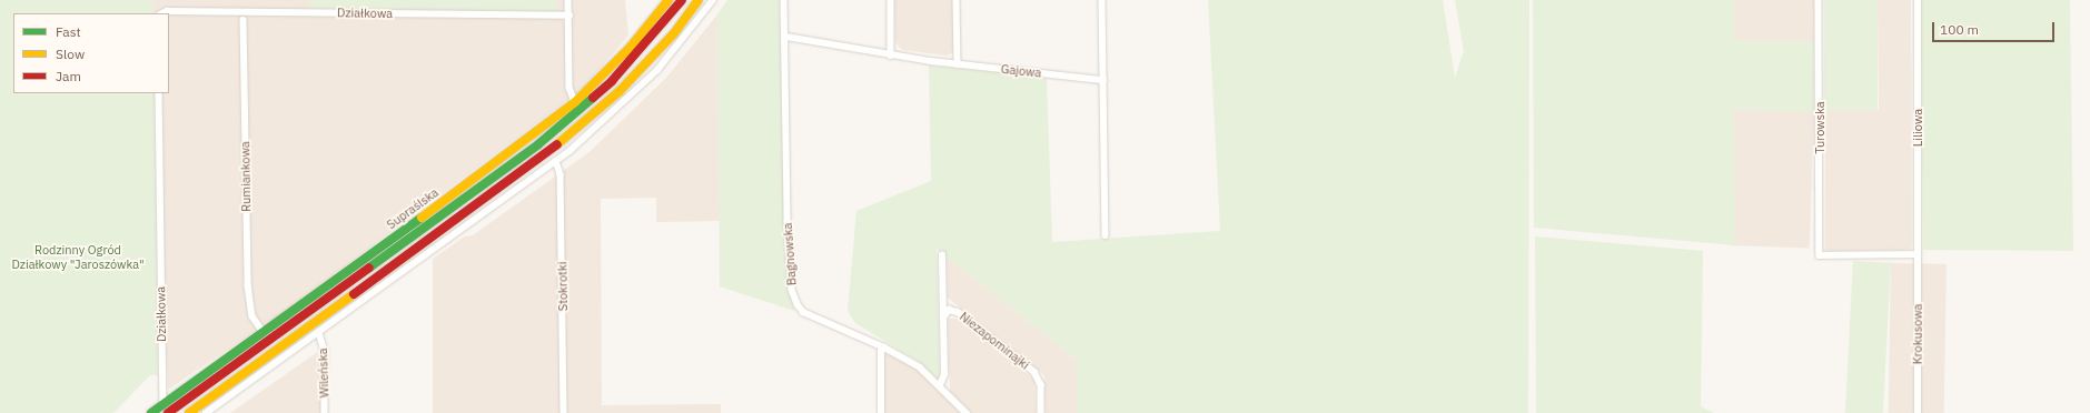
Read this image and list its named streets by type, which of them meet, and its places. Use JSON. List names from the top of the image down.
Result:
{
  "streets": {
    "main road": ["Supraślska"],
    "street": [
      "Działkowa",
      "Gajowa",
      "Turowska",
      "Liliowa",
      "Rumiankowa",
      "Bagnowska",
      "Stokrotki",
      "Krokusowa",
      "Niezapominajki",
      "Wileńska"
    ]
  },
  "crossings": [
    ["Działkowa", "Supraślska"],
    ["Gajowa", "Bagnowska"],
    ["Turowska", "Liliowa"],
    ["Turowska", "Krokusowa"],
    ["Liliowa", "Krokusowa"],
    ["Rumiankowa", "Supraślska"],
    ["Bagnowska", "Niezapominajki"]
  ],
  "parks": ["Rodzinny Ogród Działkowy \"Jaroszówka\""],
  "legend": ["Fast", "Slow", "Jam"],
  "scale_bar": "100 m"
}
